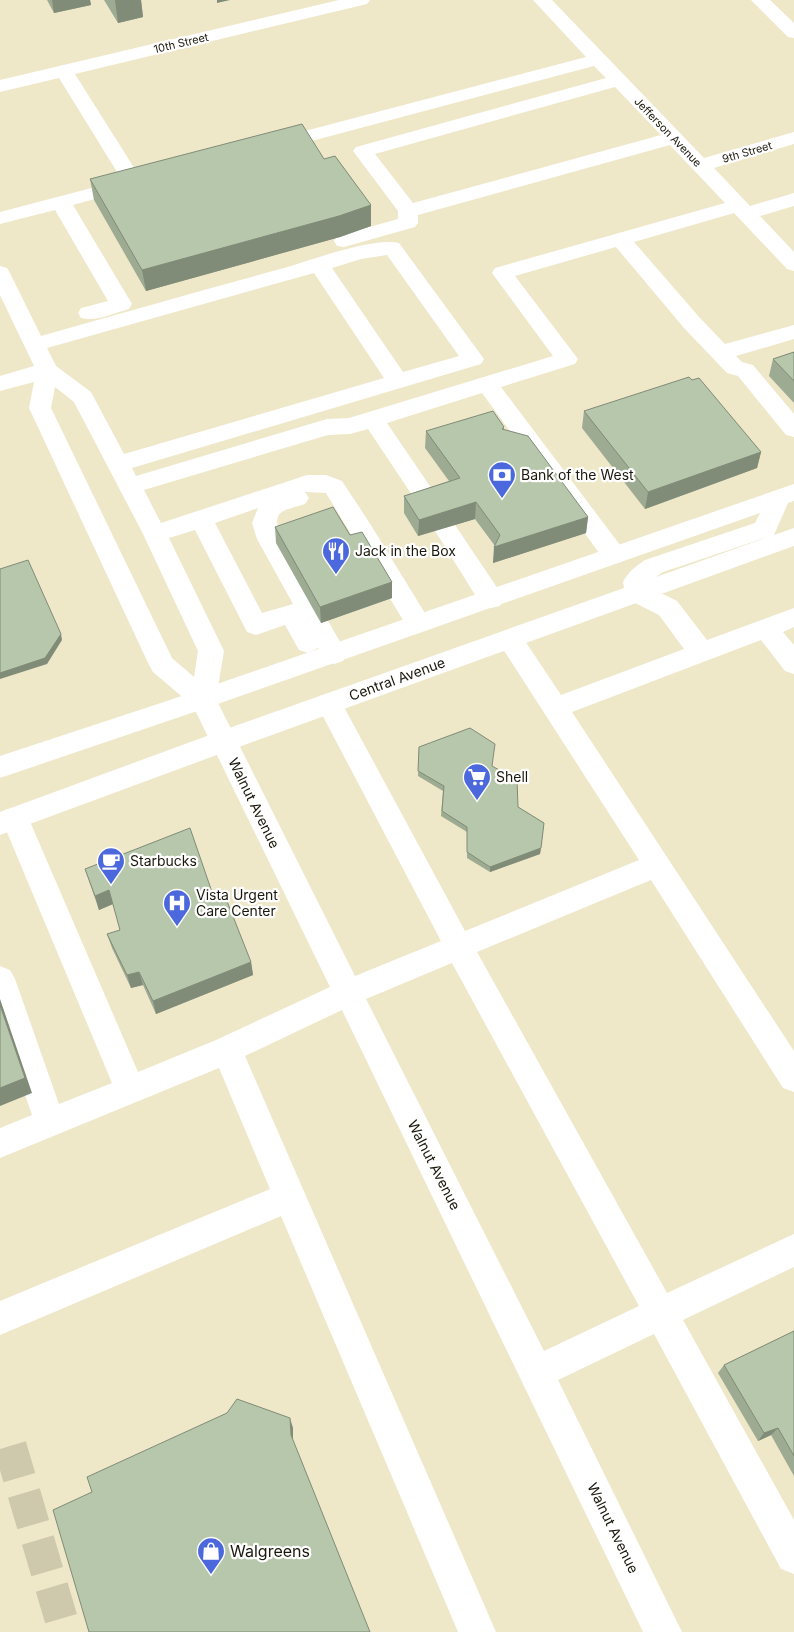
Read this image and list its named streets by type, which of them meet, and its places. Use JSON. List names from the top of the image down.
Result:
{
  "streets": {
    "street": [
      "10th Street",
      "Jefferson Avenue",
      "9th Street",
      "Central Avenue",
      "Walnut Avenue"
    ]
  },
  "crossings": [
    ["Jefferson Avenue", "9th Street"],
    ["Central Avenue", "Walnut Avenue"]
  ],
  "places": {
    "bank": ["Bank of the West"],
    "restaurant": ["Jack in the Box"],
    "supermarket": ["Shell"],
    "cafe": ["Starbucks"],
    "hospital": ["Vista Urgent Care Center"],
    "shop": ["Walgreens"]
  }
}
